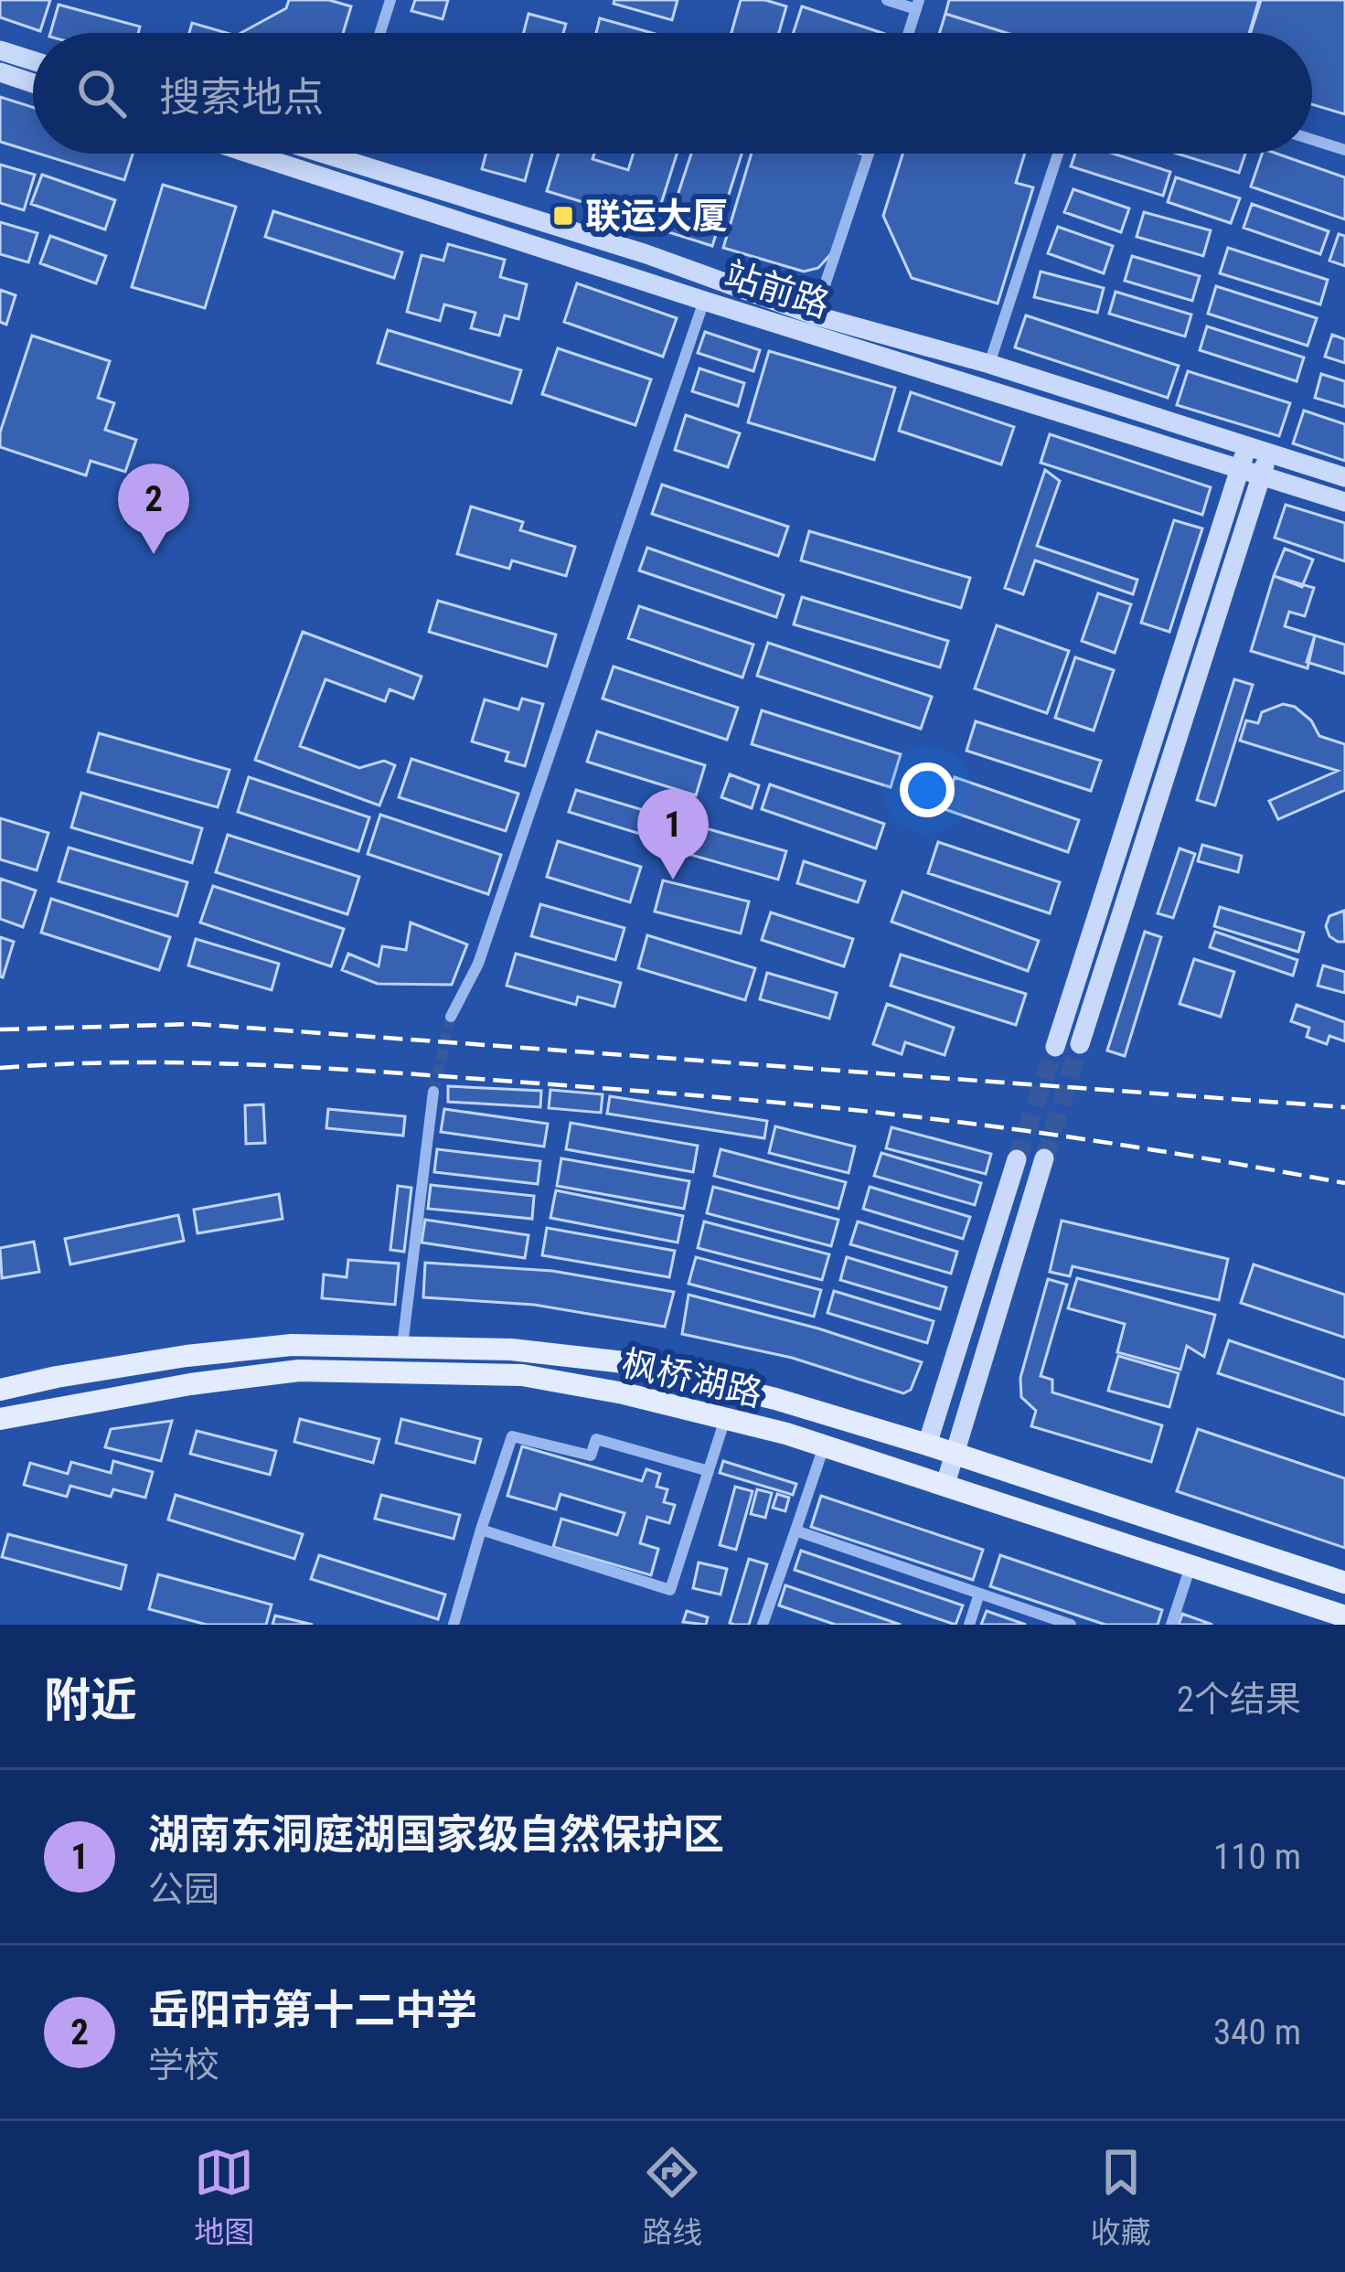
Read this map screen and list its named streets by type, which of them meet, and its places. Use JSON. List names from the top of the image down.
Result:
{
  "streets": {
    "main road": ["站前路", "枫桥湖路"]
  },
  "places": {
    "transit": ["联运大厦"]
  },
  "page": {
    "search": "搜索地点",
    "pins": ["2", "1"],
    "heading": ["附近", "2个结果"],
    "list": [
      {
        "mark": "1",
        "name": "湖南东洞庭湖国家级自然保护区",
        "note": "公园",
        "value": "110 m"
      },
      {
        "mark": "2",
        "name": "岳阳市第十二中学",
        "note": "学校",
        "value": "340 m"
      }
    ],
    "nav": ["地图", "路线", "收藏"]
  }
}
